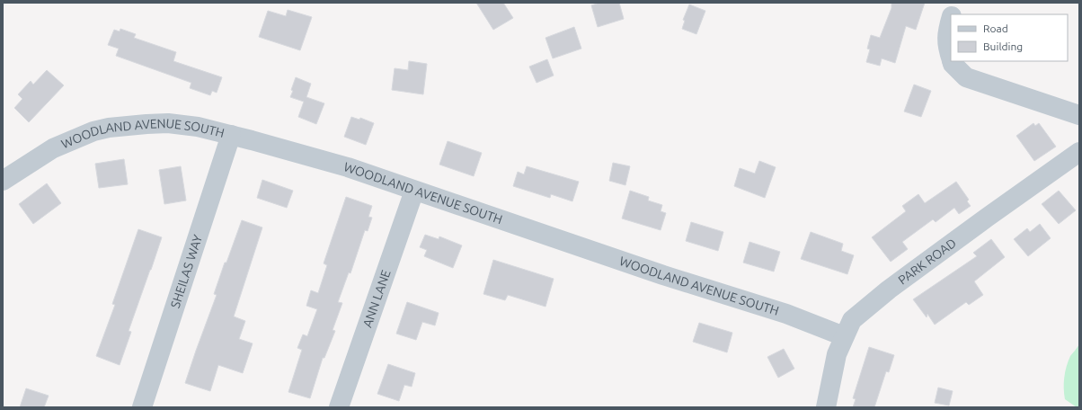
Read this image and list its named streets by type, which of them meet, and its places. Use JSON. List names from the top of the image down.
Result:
{
  "streets": {
    "street": [
      "WOODLAND AVENUE SOUTH",
      "PARK ROAD",
      "SHEILAS WAY",
      "ANN LANE"
    ]
  },
  "crossings": [
    ["WOODLAND AVENUE SOUTH", "PARK ROAD"],
    ["WOODLAND AVENUE SOUTH", "SHEILAS WAY"],
    ["WOODLAND AVENUE SOUTH", "ANN LANE"]
  ],
  "legend": ["Road", "Building"]
}
